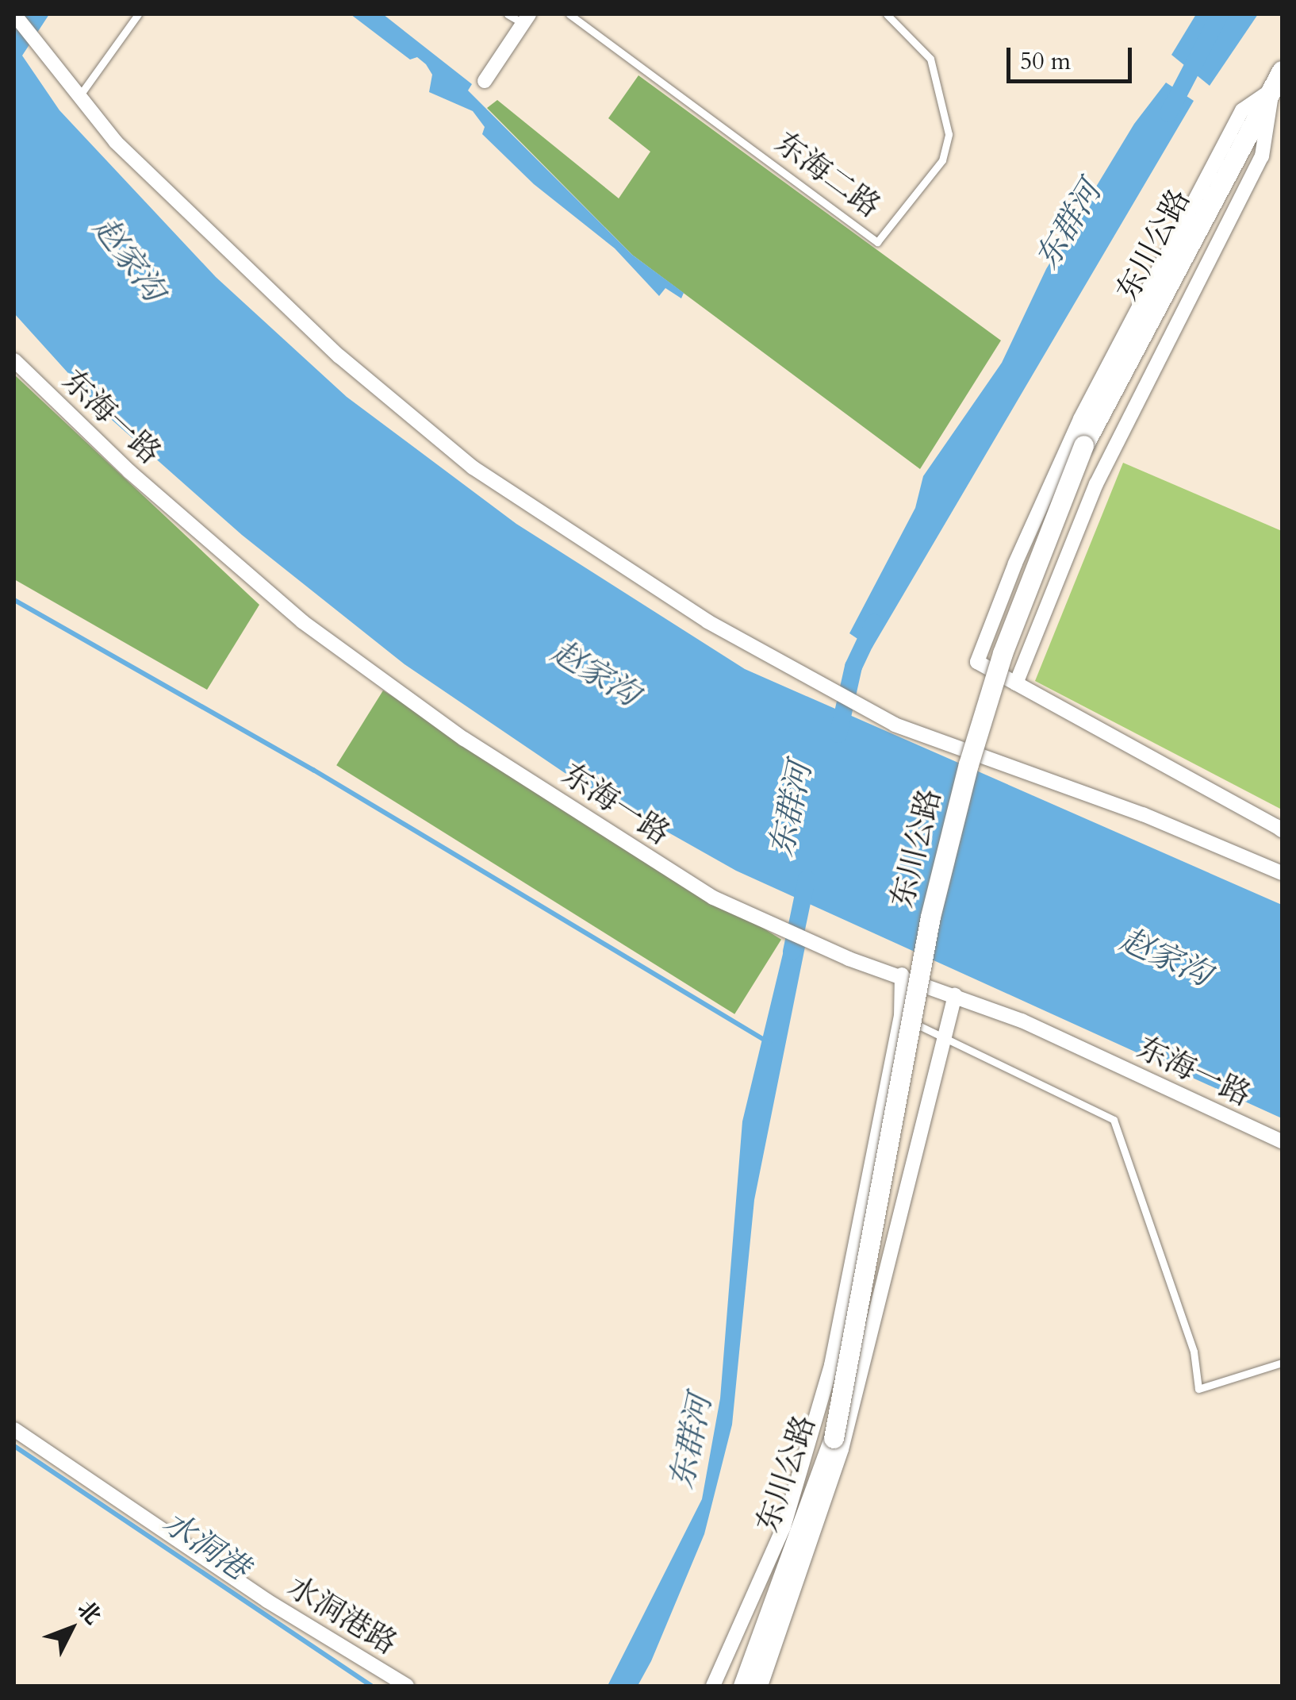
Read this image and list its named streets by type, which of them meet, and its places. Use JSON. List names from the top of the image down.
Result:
{
  "streets": {
    "street": ["东川公路", "东海一路", "水洞港路"],
    "lane": ["东海二路"]
  },
  "water": ["东群河", "赵家沟", "水洞港"],
  "scale_bar": "50 m",
  "north": "top right"
}
